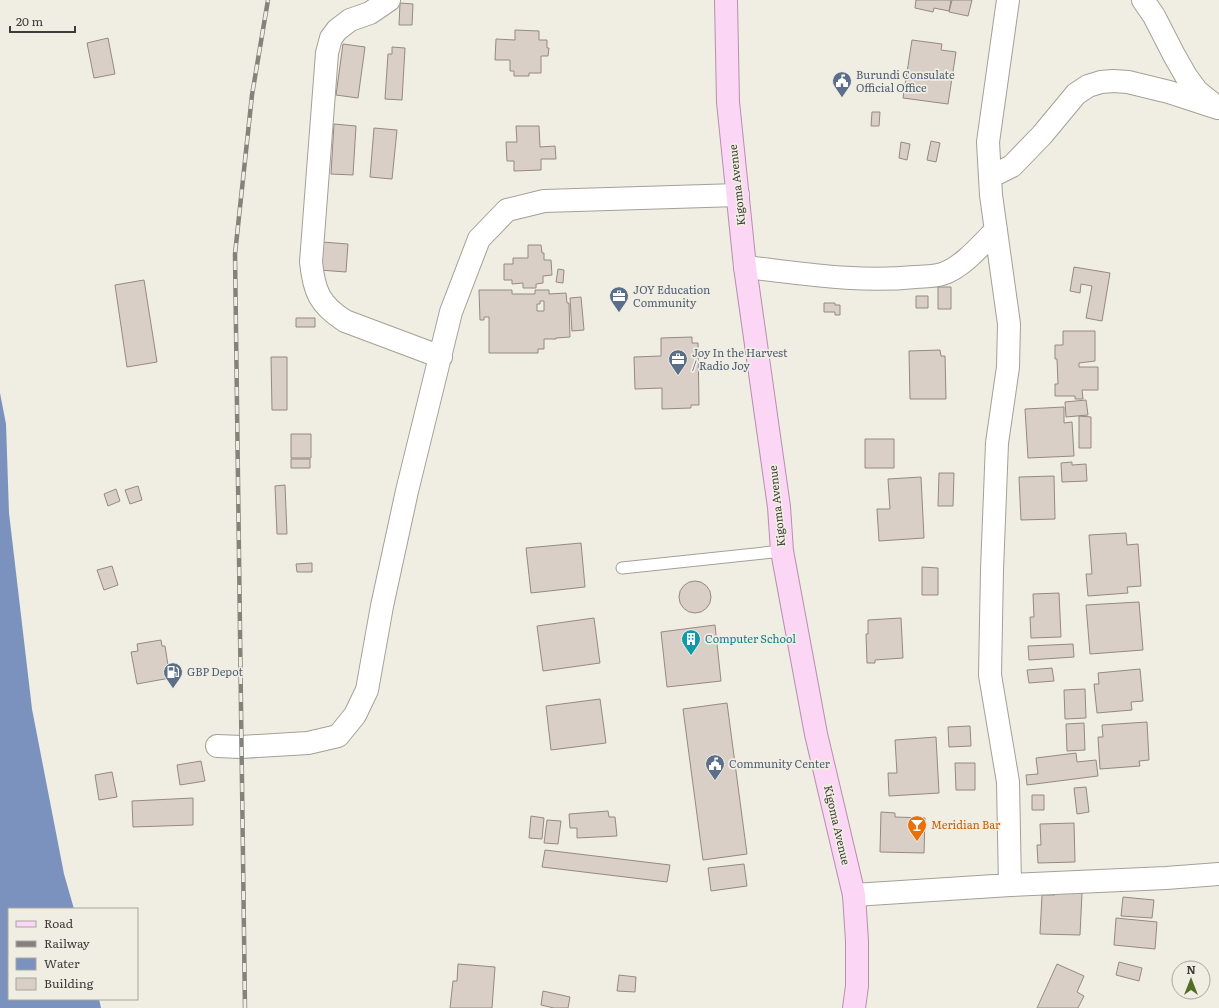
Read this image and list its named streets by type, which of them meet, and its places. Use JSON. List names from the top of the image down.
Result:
{
  "streets": {
    "main road": ["Kigoma Avenue"]
  },
  "places": {
    "public building": ["Burundi Consulate Official Office", "Community Center"],
    "office": ["JOY Education Community", "Joy In the Harvest / Radio Joy"],
    "building": ["Computer School"],
    "fuel station": ["GBP Depot"],
    "bar": ["Meridian Bar"]
  },
  "legend": [
    "Road",
    "Railway",
    "Water",
    "Building"
  ],
  "scale_bar": "20 m",
  "north": "top"
}
